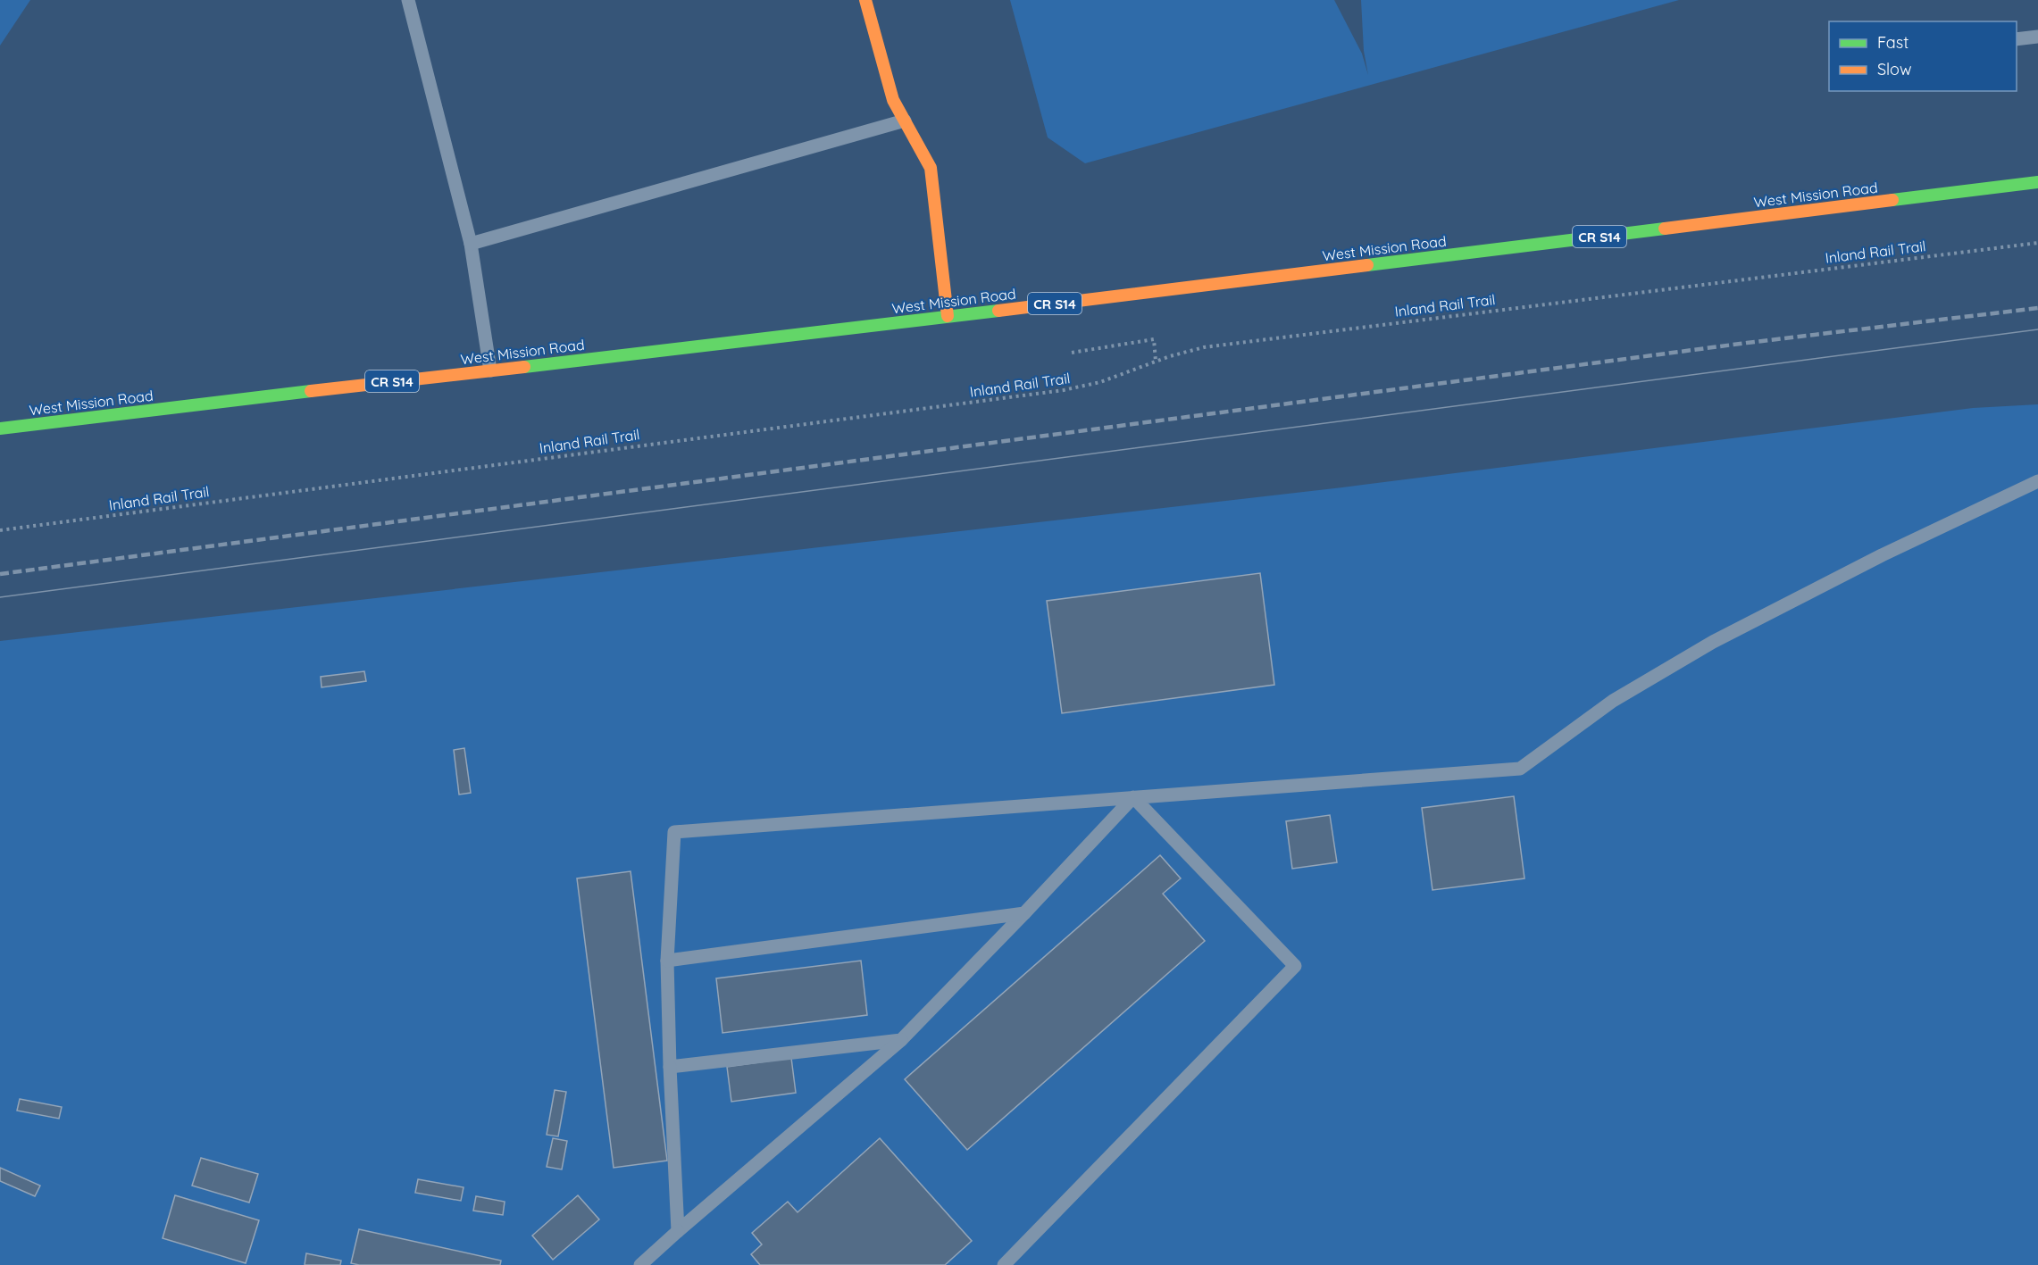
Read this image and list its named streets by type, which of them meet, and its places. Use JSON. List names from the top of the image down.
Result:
{
  "streets": {
    "main road": ["West Mission Road", "CR S14"],
    "path": ["Inland Rail Trail"]
  },
  "legend": ["Fast", "Slow"]
}
